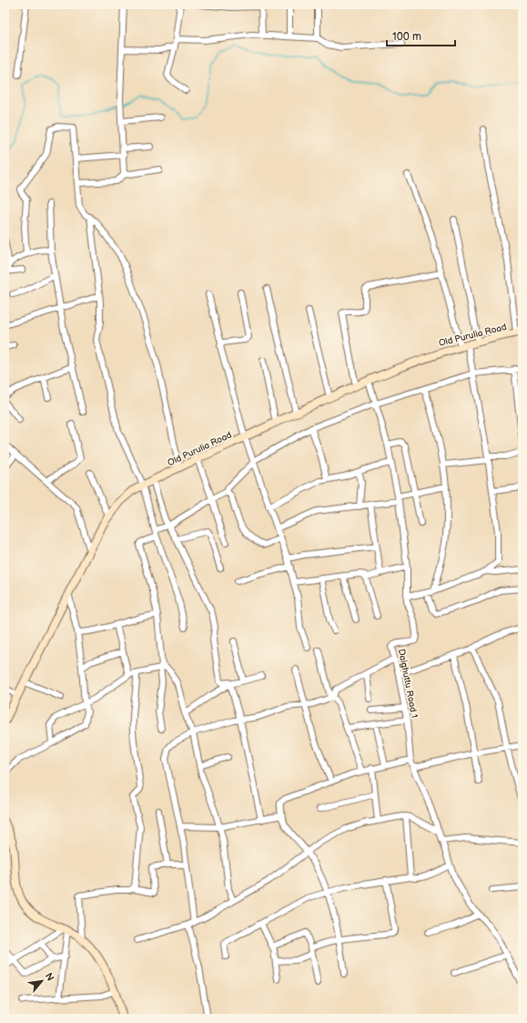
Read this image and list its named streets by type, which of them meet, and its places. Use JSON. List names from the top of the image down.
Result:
{
  "streets": {
    "main road": ["Old Purulia Road"],
    "street": ["Daighuttu Road 1"]
  },
  "crossings": [
    ["Old Purulia Road", "Daighuttu Road 1"]
  ],
  "scale_bar": "100 m",
  "north": "top right"
}
